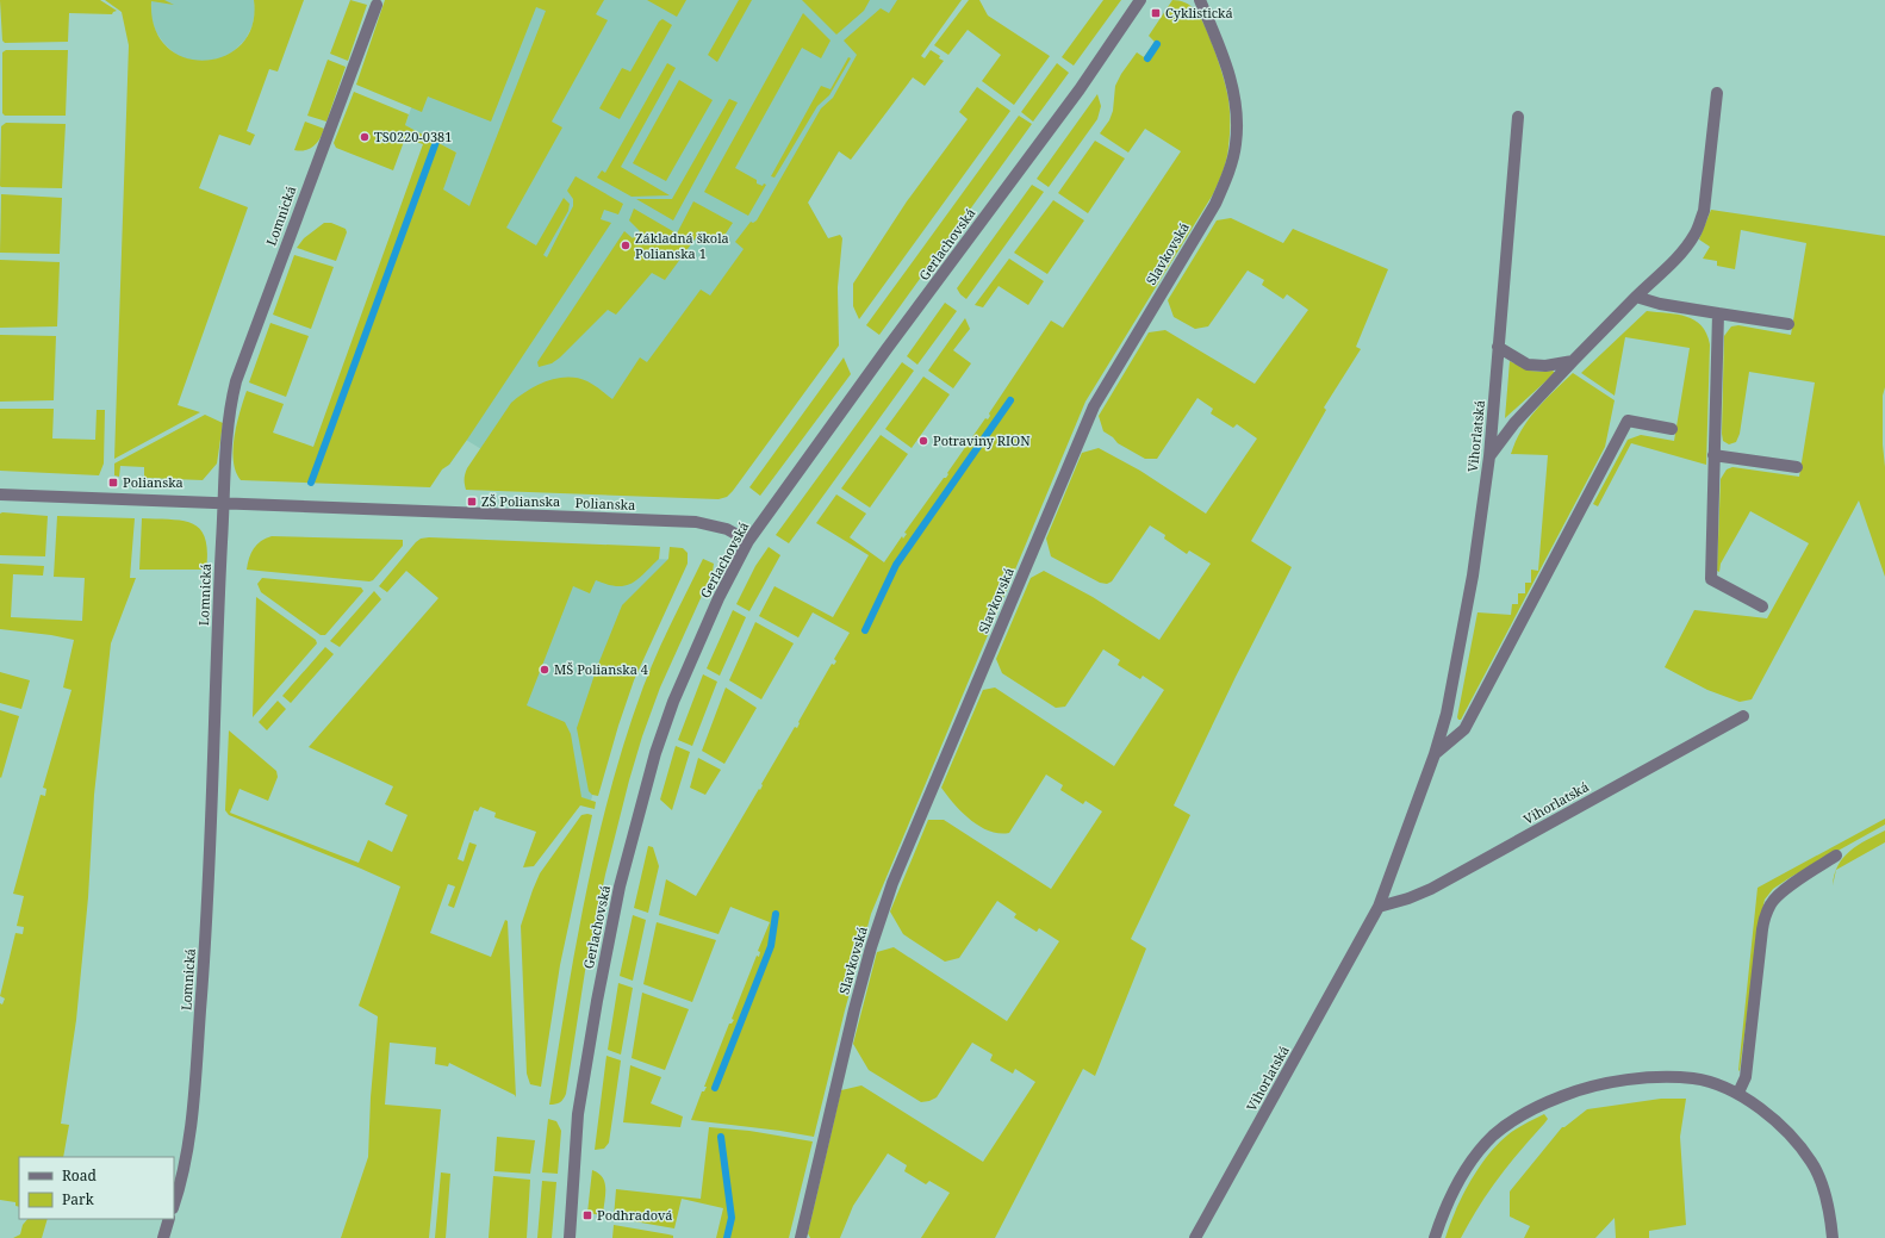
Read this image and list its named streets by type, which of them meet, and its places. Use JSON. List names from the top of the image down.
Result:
{
  "streets": {
    "street": [
      "Lomnická",
      "Gerlachovská",
      "Slavkovská",
      "Vihorlatská",
      "Polianska"
    ]
  },
  "crossings": [
    ["Lomnická", "Polianska"],
    ["Gerlachovská", "Polianska"]
  ],
  "places": {
    "transit": [
      "Cyklistická",
      "Polianska",
      "ZŠ Polianska",
      "Podhradová"
    ],
    "other": [
      "TS0220-0381",
      "Základná škola Polianska 1",
      "Potraviny RION",
      "MŠ Polianska 4"
    ]
  },
  "legend": ["Road", "Park"]
}
